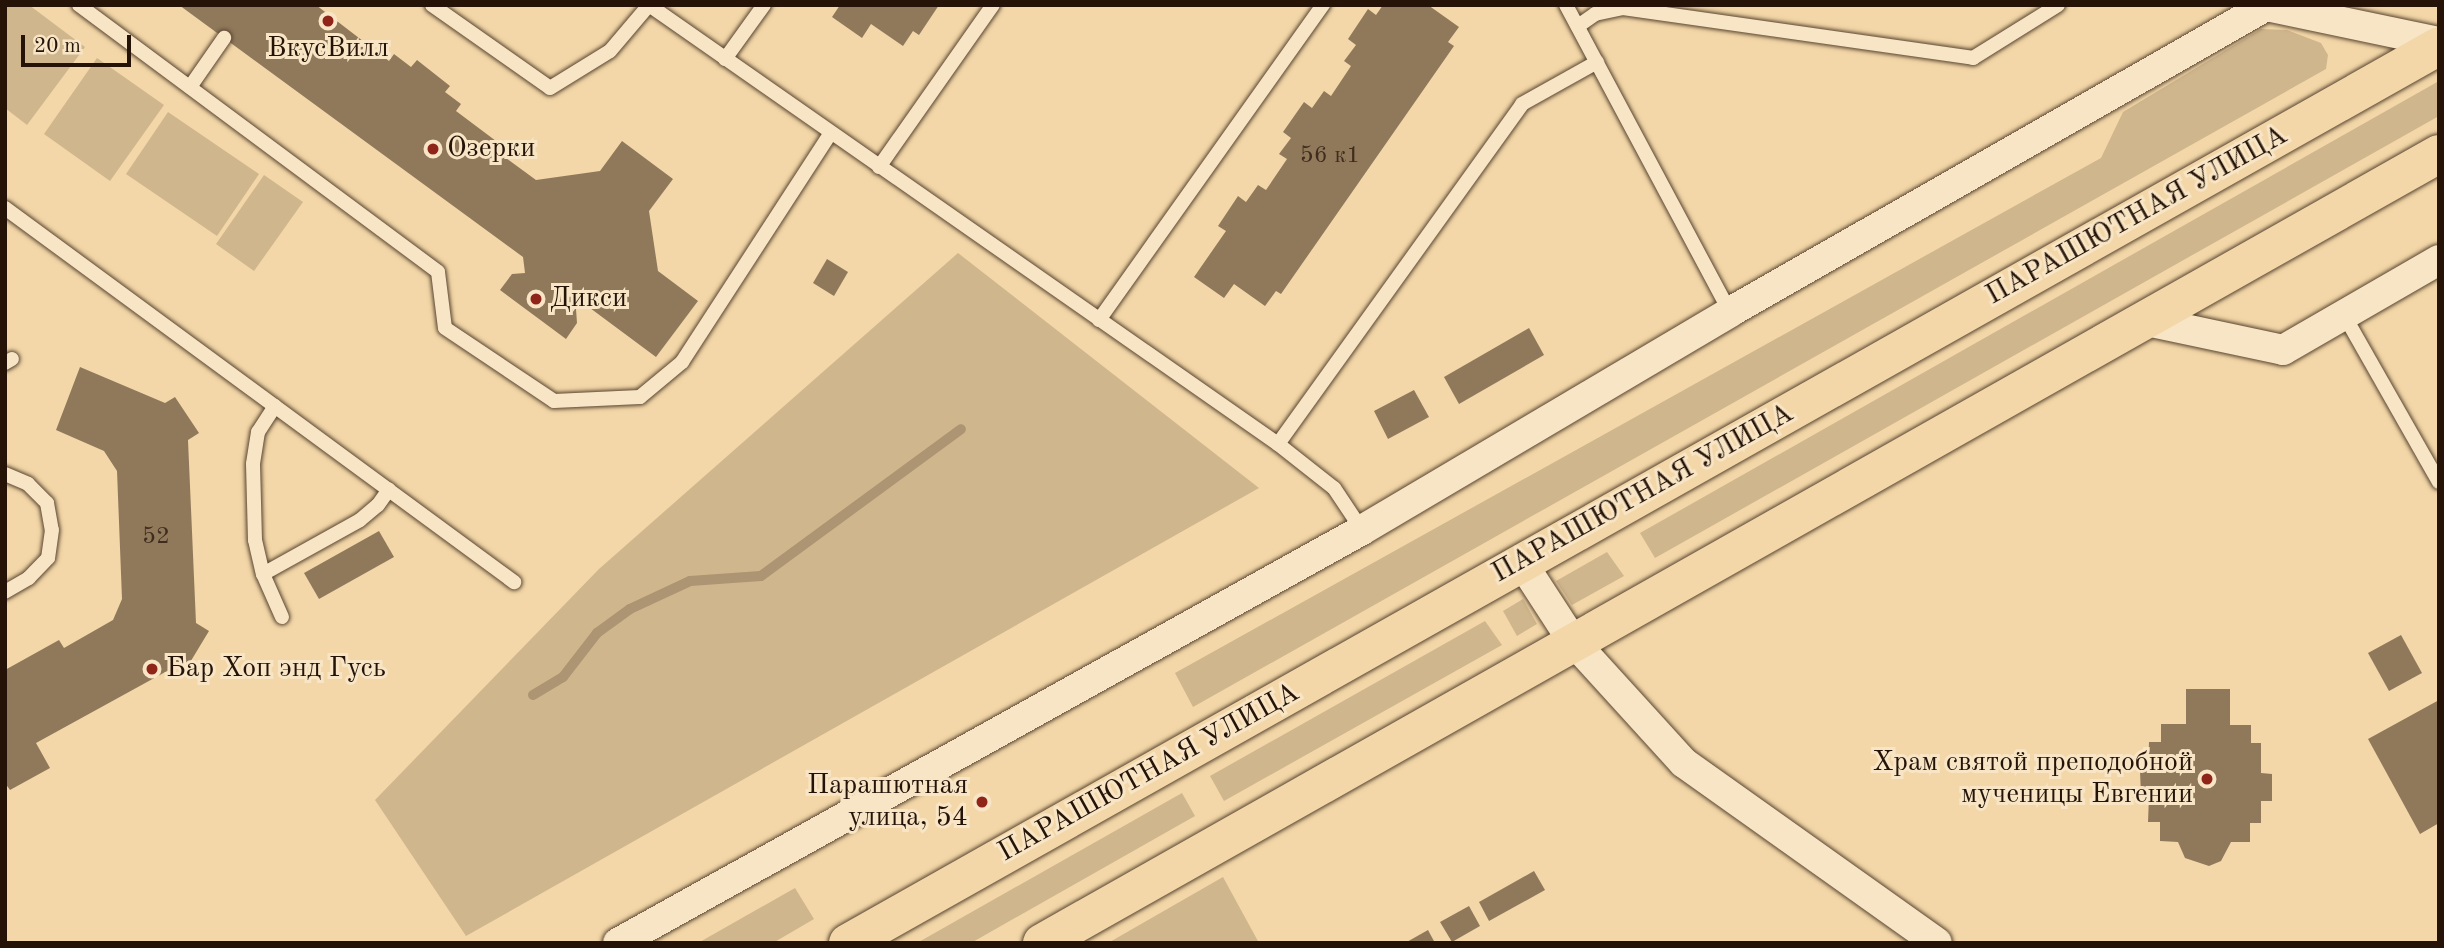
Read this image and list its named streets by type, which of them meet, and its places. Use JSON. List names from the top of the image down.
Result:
{
  "streets": {
    "main road": ["ПАРАШЮТНАЯ УЛИЦА"]
  },
  "places": [
    "ВкусВилл",
    "Озерки",
    "Дикси",
    "Бар Хоп энд Гусь",
    "Храм святой преподобной мученицы Евгении",
    "Парашютная улица, 54"
  ],
  "house_numbers": ["56 к1", "52"],
  "scale_bar": "20 m"
}
